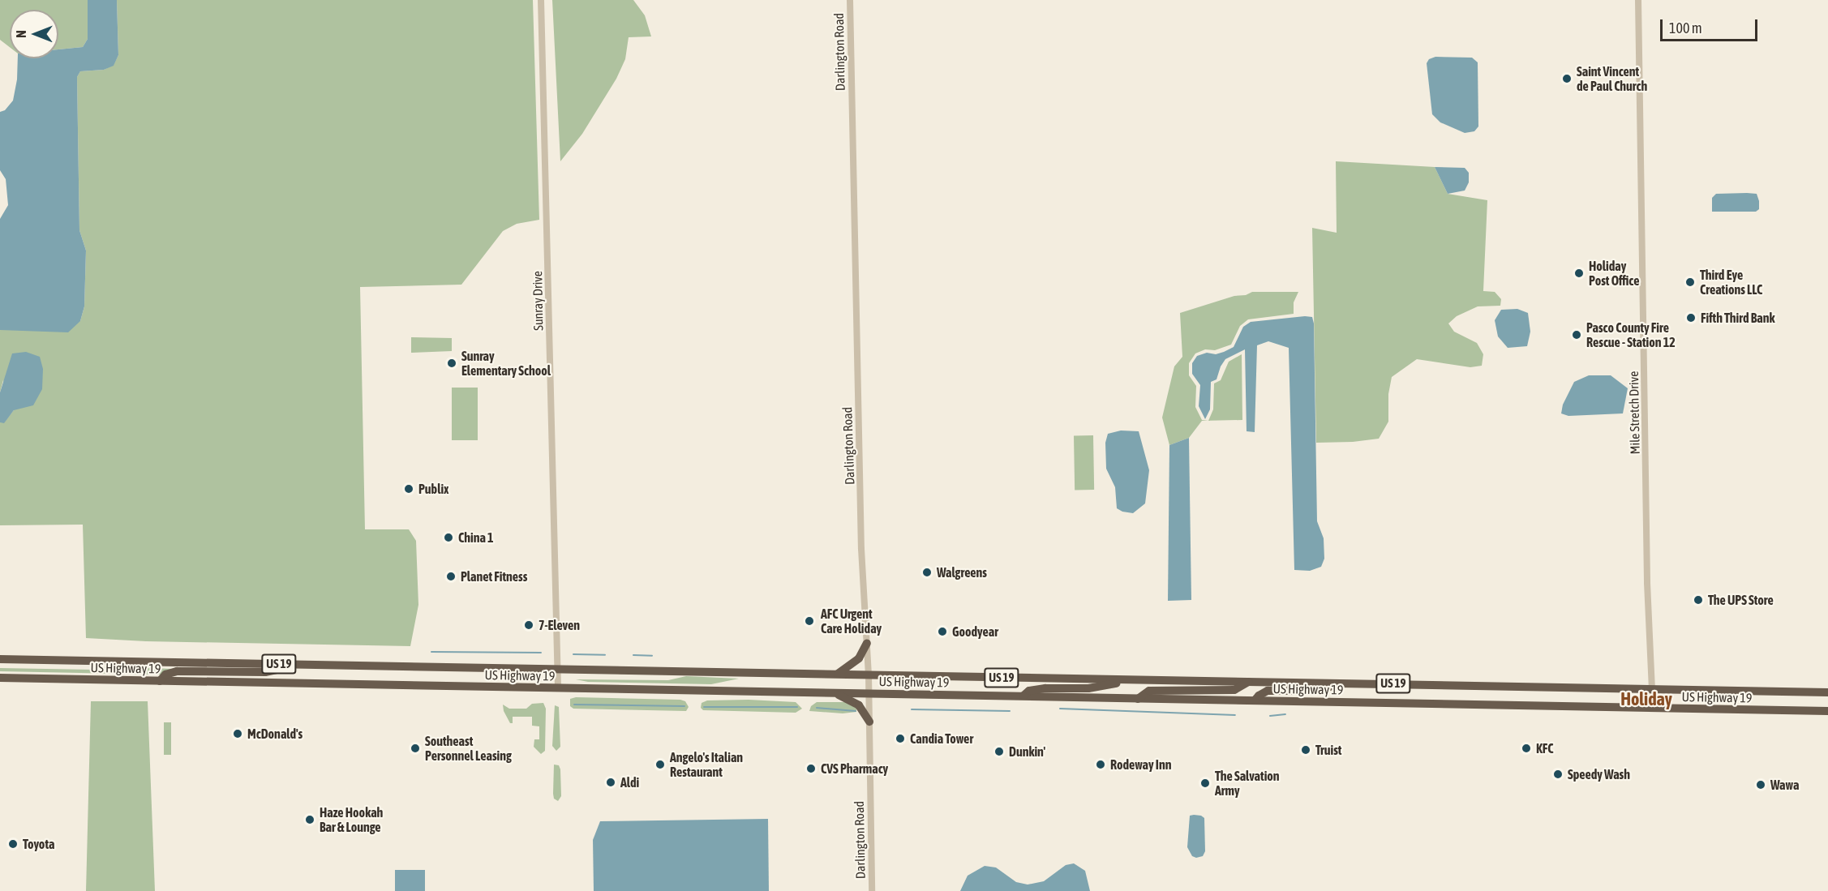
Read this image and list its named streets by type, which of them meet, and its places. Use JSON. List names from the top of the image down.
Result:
{
  "streets": {
    "highway": ["US 19", "US Highway 19"],
    "street": ["Darlington Road", "Sunray Drive", "Mile Stretch Drive"]
  },
  "crossings": [
    ["Darlington Road", "US Highway 19"],
    ["Sunray Drive", "US Highway 19"],
    ["Mile Stretch Drive", "US Highway 19"]
  ],
  "districts": ["Holiday"],
  "places": [
    "Saint Vincent de Paul Church",
    "Holiday Post Office",
    "Third Eye Creations LLC",
    "Fifth Third Bank",
    "Pasco County Fire Rescue - Station 12",
    "Sunray Elementary School",
    "Publix",
    "China 1",
    "Walgreens",
    "Planet Fitness",
    "The UPS Store",
    "AFC Urgent Care Holiday",
    "7-Eleven",
    "Goodyear",
    "McDonald's",
    "Candia Tower",
    "Southeast Personnel Leasing",
    "KFC",
    "Truist",
    "Dunkin'",
    "Angelo's Italian Restaurant",
    "Rodeway Inn",
    "CVS Pharmacy",
    "Speedy Wash",
    "Aldi",
    "The Salvation Army",
    "Wawa",
    "Haze Hookah Bar & Lounge",
    "Toyota"
  ],
  "scale_bar": "100 m",
  "north": "left"
}
